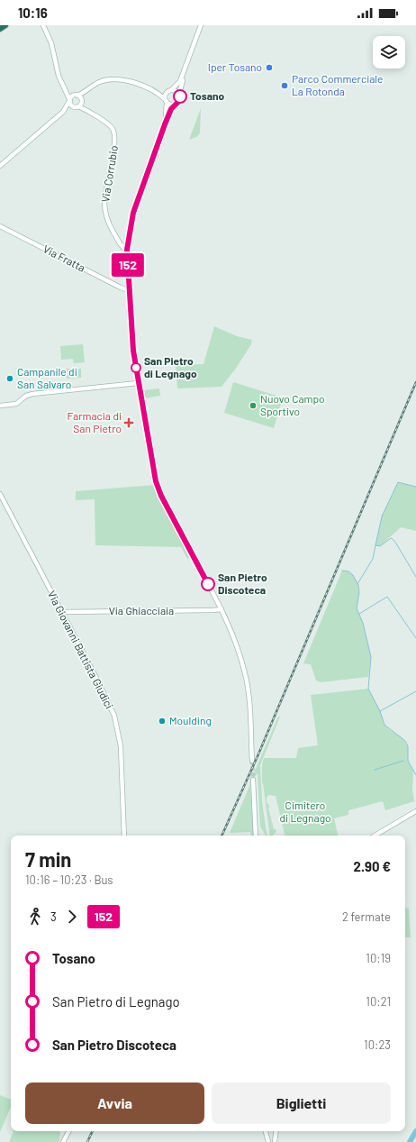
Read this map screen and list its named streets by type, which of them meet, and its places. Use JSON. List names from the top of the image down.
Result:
{
  "streets": {
    "street": [
      "Via Corrubio",
      "Via Fratta",
      "Via Ghiacciaia",
      "Via Giovanni Battista Giudici"
    ]
  },
  "crossings": [
    ["Via Ghiacciaia", "Via Giovanni Battista Giudici"]
  ],
  "parks": ["Cimitero di Legnago"],
  "places": {
    "other": [
      "Iper Tosano",
      "Parco Commerciale La Rotonda",
      "Tosano",
      "San Pietro di Legnago",
      "Campanile di San Salvaro",
      "Nuovo Campo Sportivo",
      "San Pietro Discoteca",
      "Moulding"
    ],
    "health": ["Farmacia di San Pietro"]
  },
  "lines": ["bus line 152"],
  "page": {
    "status": "10:16",
    "on_map": "152",
    "heading": ["7 min", "10:16 – 10:23 · Bus", "2.90 €"],
    "legs": ["3", "152", "2 fermate"],
    "list": [
      {
        "name": "Tosano",
        "value": "10:19"
      },
      {
        "name": "San Pietro di Legnago",
        "value": "10:21"
      },
      {
        "name": "San Pietro Discoteca",
        "value": "10:23"
      }
    ],
    "buttons": ["Avvia", "Biglietti"]
  }
}
